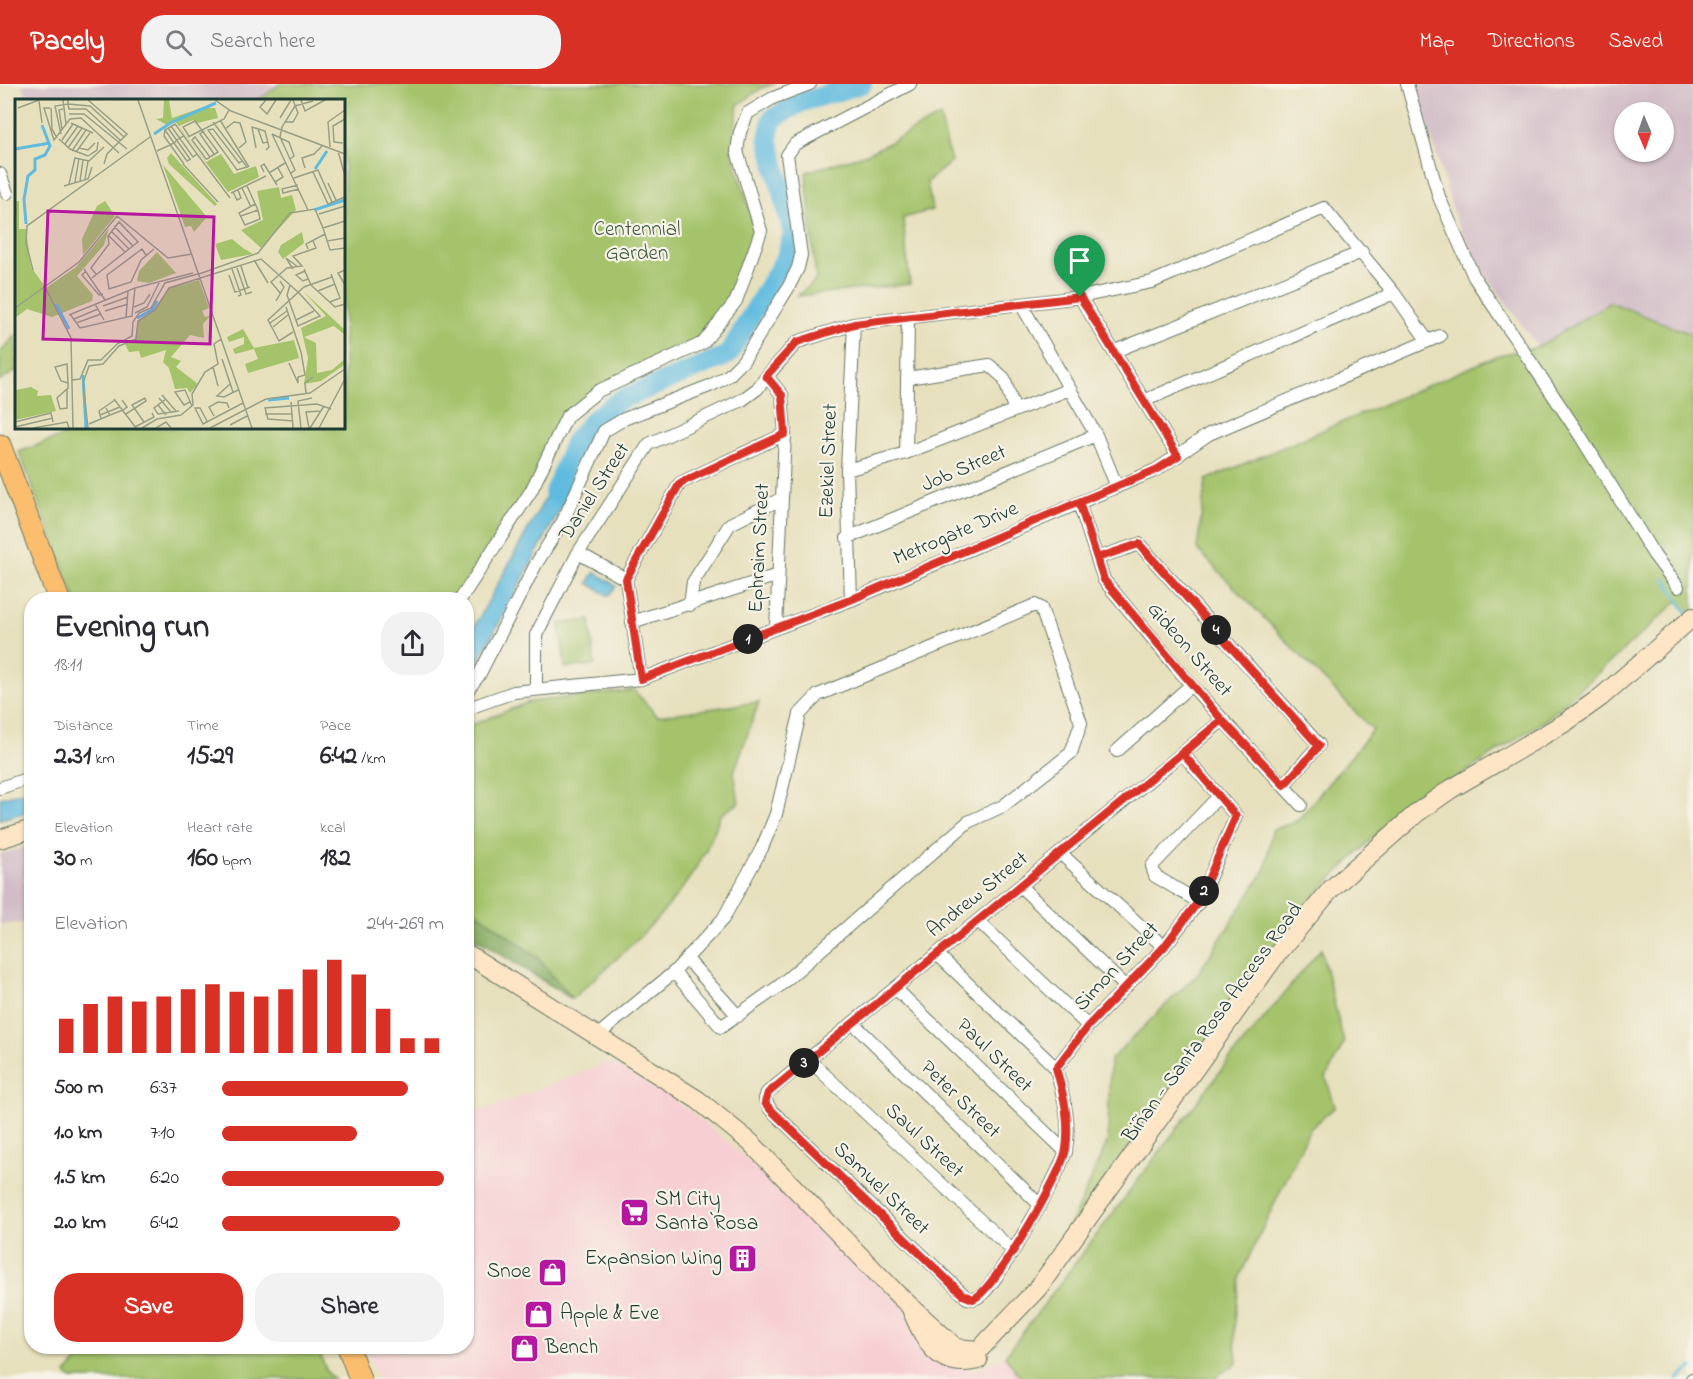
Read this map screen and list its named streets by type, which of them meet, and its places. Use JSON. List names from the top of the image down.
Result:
{
  "streets": {
    "main road": ["Biñan - Santa Rosa Access Road"],
    "street": [
      "Ezekiel Street",
      "Job Street",
      "Daniel Street",
      "Metrogate Drive",
      "Ephraim Street",
      "Gideon Street",
      "Andrew Street",
      "Simon Street",
      "Paul Street",
      "Peter Street",
      "Saul Street",
      "Samuel Street"
    ]
  },
  "crossings": [
    ["Ezekiel Street", "Job Street"],
    ["Ezekiel Street", "Metrogate Drive"],
    ["Daniel Street", "Metrogate Drive"],
    ["Daniel Street", "Ephraim Street"],
    ["Metrogate Drive", "Ephraim Street"],
    ["Metrogate Drive", "Gideon Street"],
    ["Gideon Street", "Andrew Street"],
    ["Andrew Street", "Paul Street"],
    ["Andrew Street", "Peter Street"],
    ["Andrew Street", "Saul Street"],
    ["Andrew Street", "Samuel Street"],
    ["Saul Street", "Samuel Street"]
  ],
  "parks": ["Centennial Garden"],
  "places": {
    "supermarket": ["SM City Santa Rosa"],
    "building": ["Expansion Wing"],
    "shop": ["Snoe", "Apple & Eve", "Bench"]
  },
  "north": "bottom",
  "page": {
    "header": "Pacely",
    "search": "Search here",
    "nav": ["Map", "Directions", "Saved"],
    "heading": ["Evening run", "18:11"],
    "pins": [
      "4",
      "1",
      "2",
      "3"
    ],
    "stats": [
      ["Distance", "2.31 km"],
      ["Time", "15:29"],
      ["Pace", "6:42 /km"],
      ["Elevation", "30 m"],
      ["Heart rate", "160 bpm"],
      ["kcal", "182"]
    ],
    "chart": ["Elevation", "244–269 m"],
    "list": [
      {
        "name": "500 m",
        "note": "6:37"
      },
      {
        "name": "1.0 km",
        "note": "7:10"
      },
      {
        "name": "1.5 km",
        "note": "6:20"
      },
      {
        "name": "2.0 km",
        "note": "6:42"
      }
    ],
    "buttons": ["Save", "Share"]
  }
}
